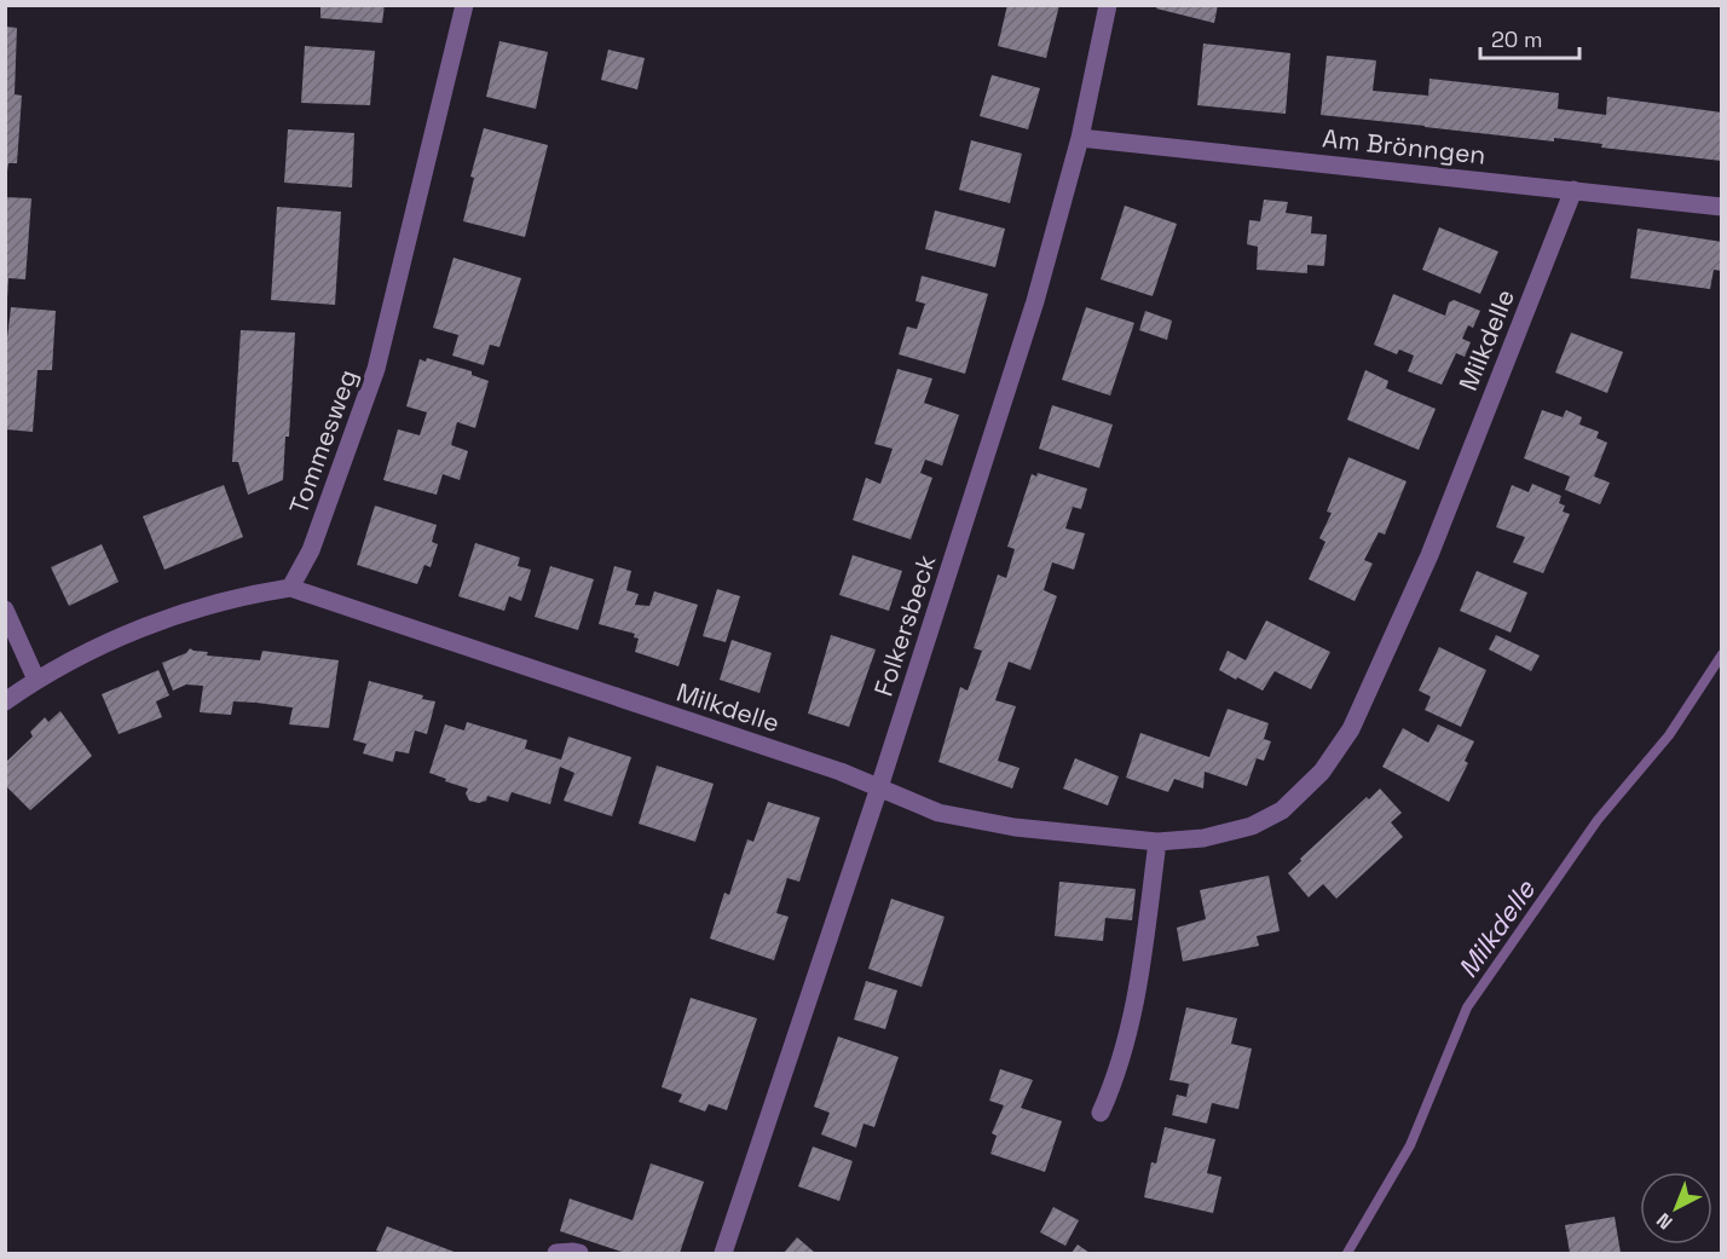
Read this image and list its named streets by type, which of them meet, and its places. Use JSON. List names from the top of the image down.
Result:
{
  "streets": {
    "street": [
      "Am Brönngen",
      "Milkdelle",
      "Tommesweg",
      "Folkersbeck"
    ]
  },
  "crossings": [
    ["Am Brönngen", "Milkdelle"],
    ["Am Brönngen", "Folkersbeck"],
    ["Milkdelle", "Tommesweg"],
    ["Milkdelle", "Folkersbeck"]
  ],
  "water": ["Milkdelle"],
  "scale_bar": "20 m",
  "north": "bottom left"
}
